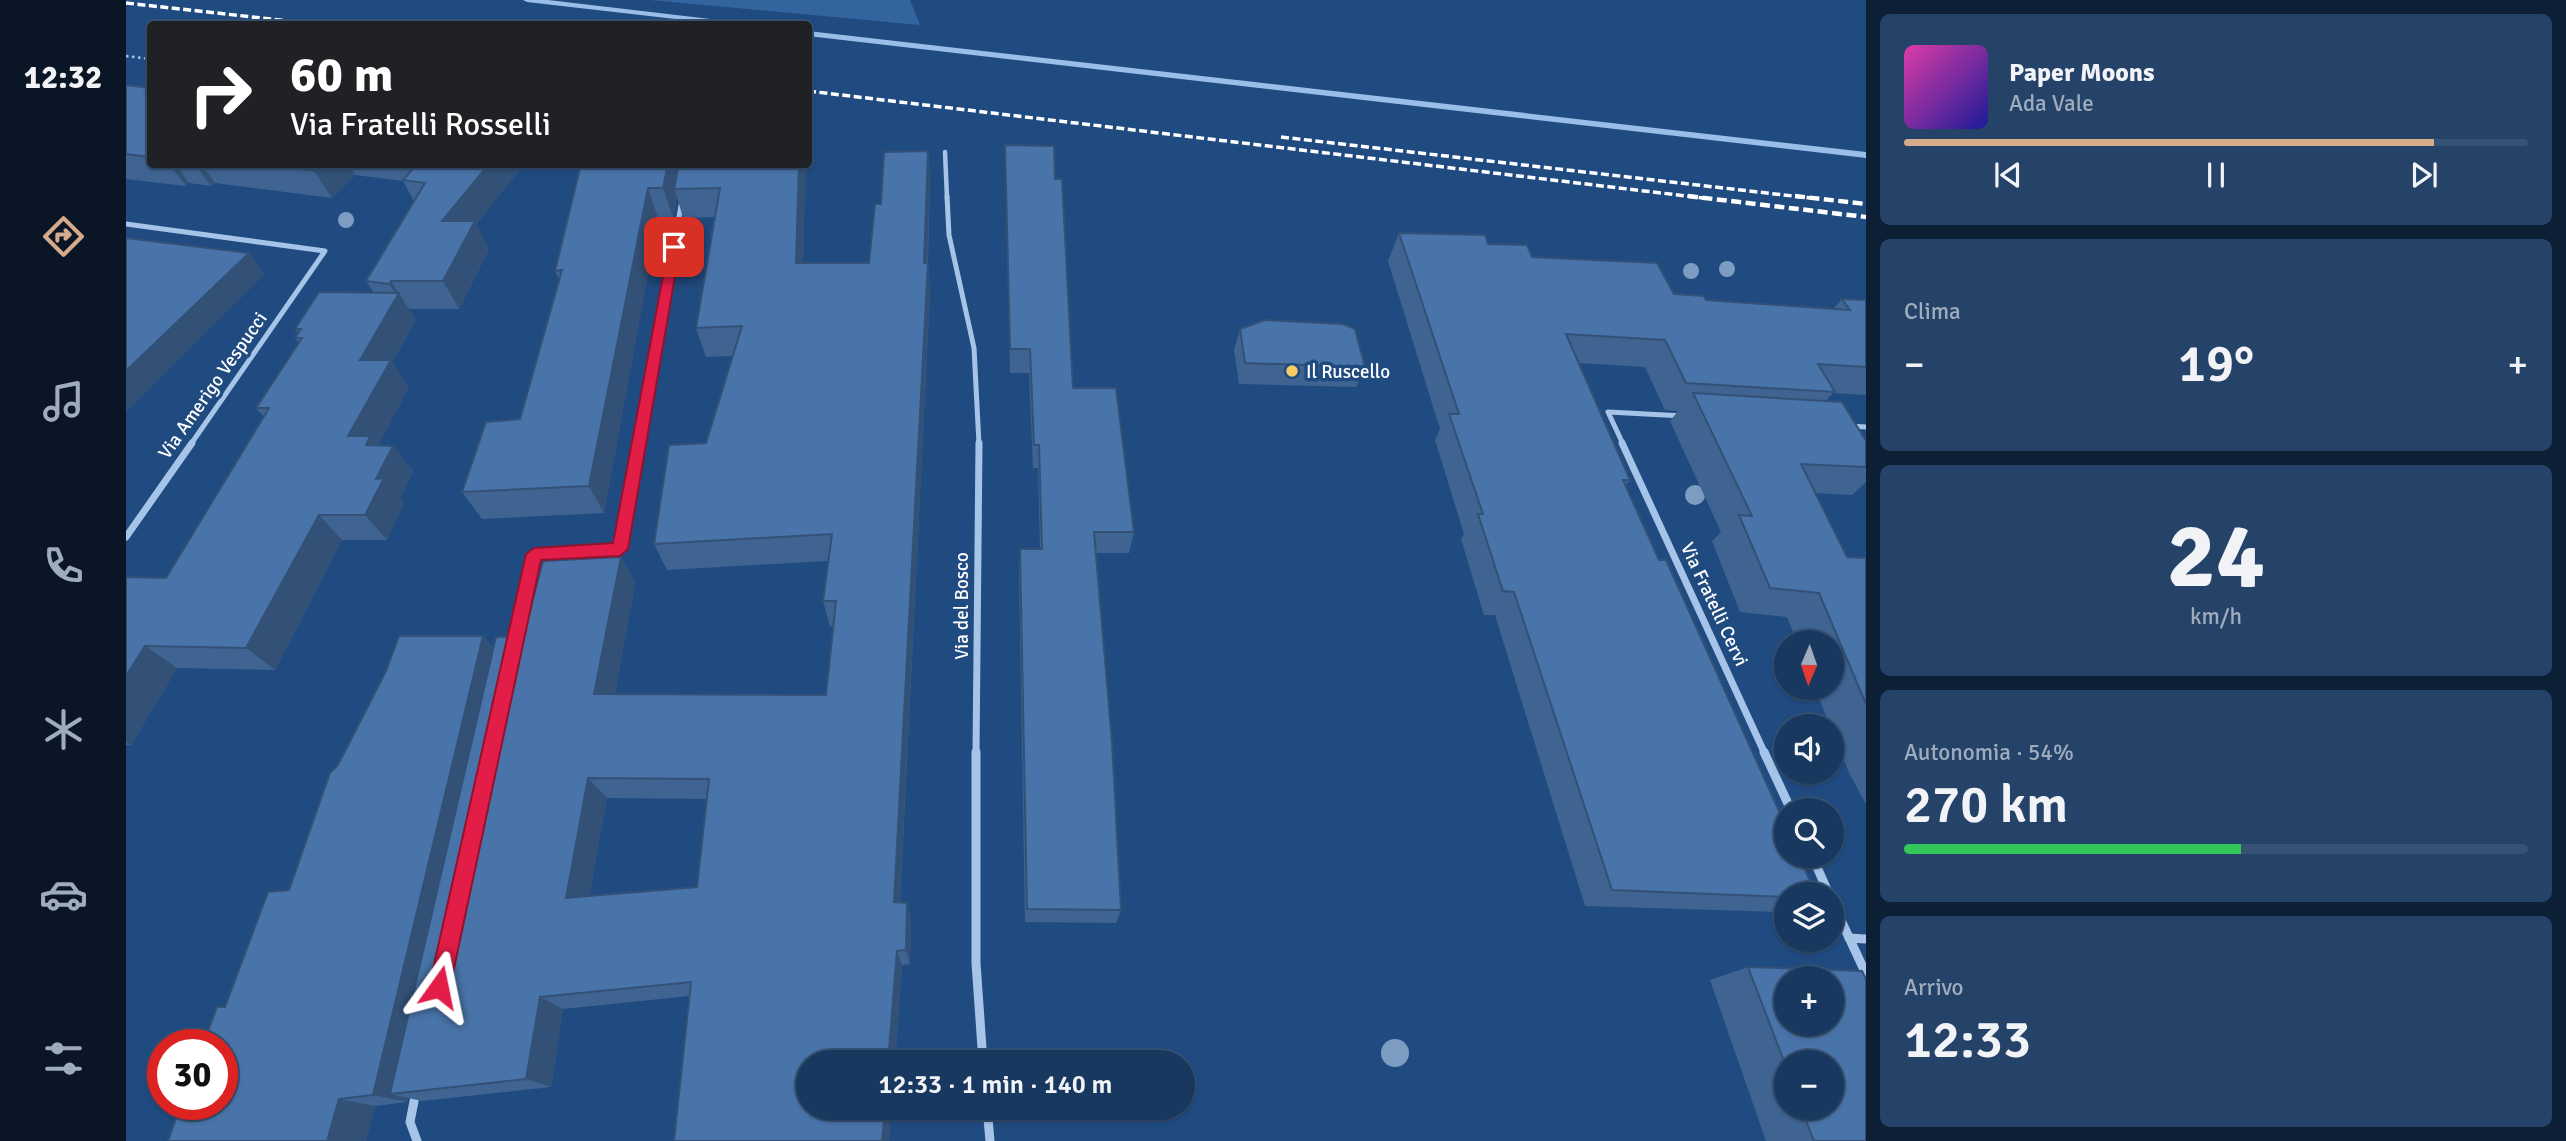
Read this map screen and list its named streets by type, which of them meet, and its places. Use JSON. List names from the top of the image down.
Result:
{
  "streets": {
    "street": ["Via Amerigo Vespucci", "Via Fratelli Cervi", "Via del Bosco"]
  },
  "places": ["Il Ruscello"],
  "north": "bottom",
  "page": {
    "tabs": "12:32",
    "turn": ["60 m", "Via Fratelli Rosselli"],
    "song": ["Paper Moons", "Ada Vale"],
    "tile": [
      "Clima",
      ["24", "km/h"],
      ["Autonomia · 54%", "270 km"],
      ["Arrivo", "12:33"]
    ],
    "heat": ["−", "19°", "+"],
    "map_buttons": ["+", "−"],
    "limit": "30",
    "trip": "12:33 · 1 min · 140 m"
  }
}
